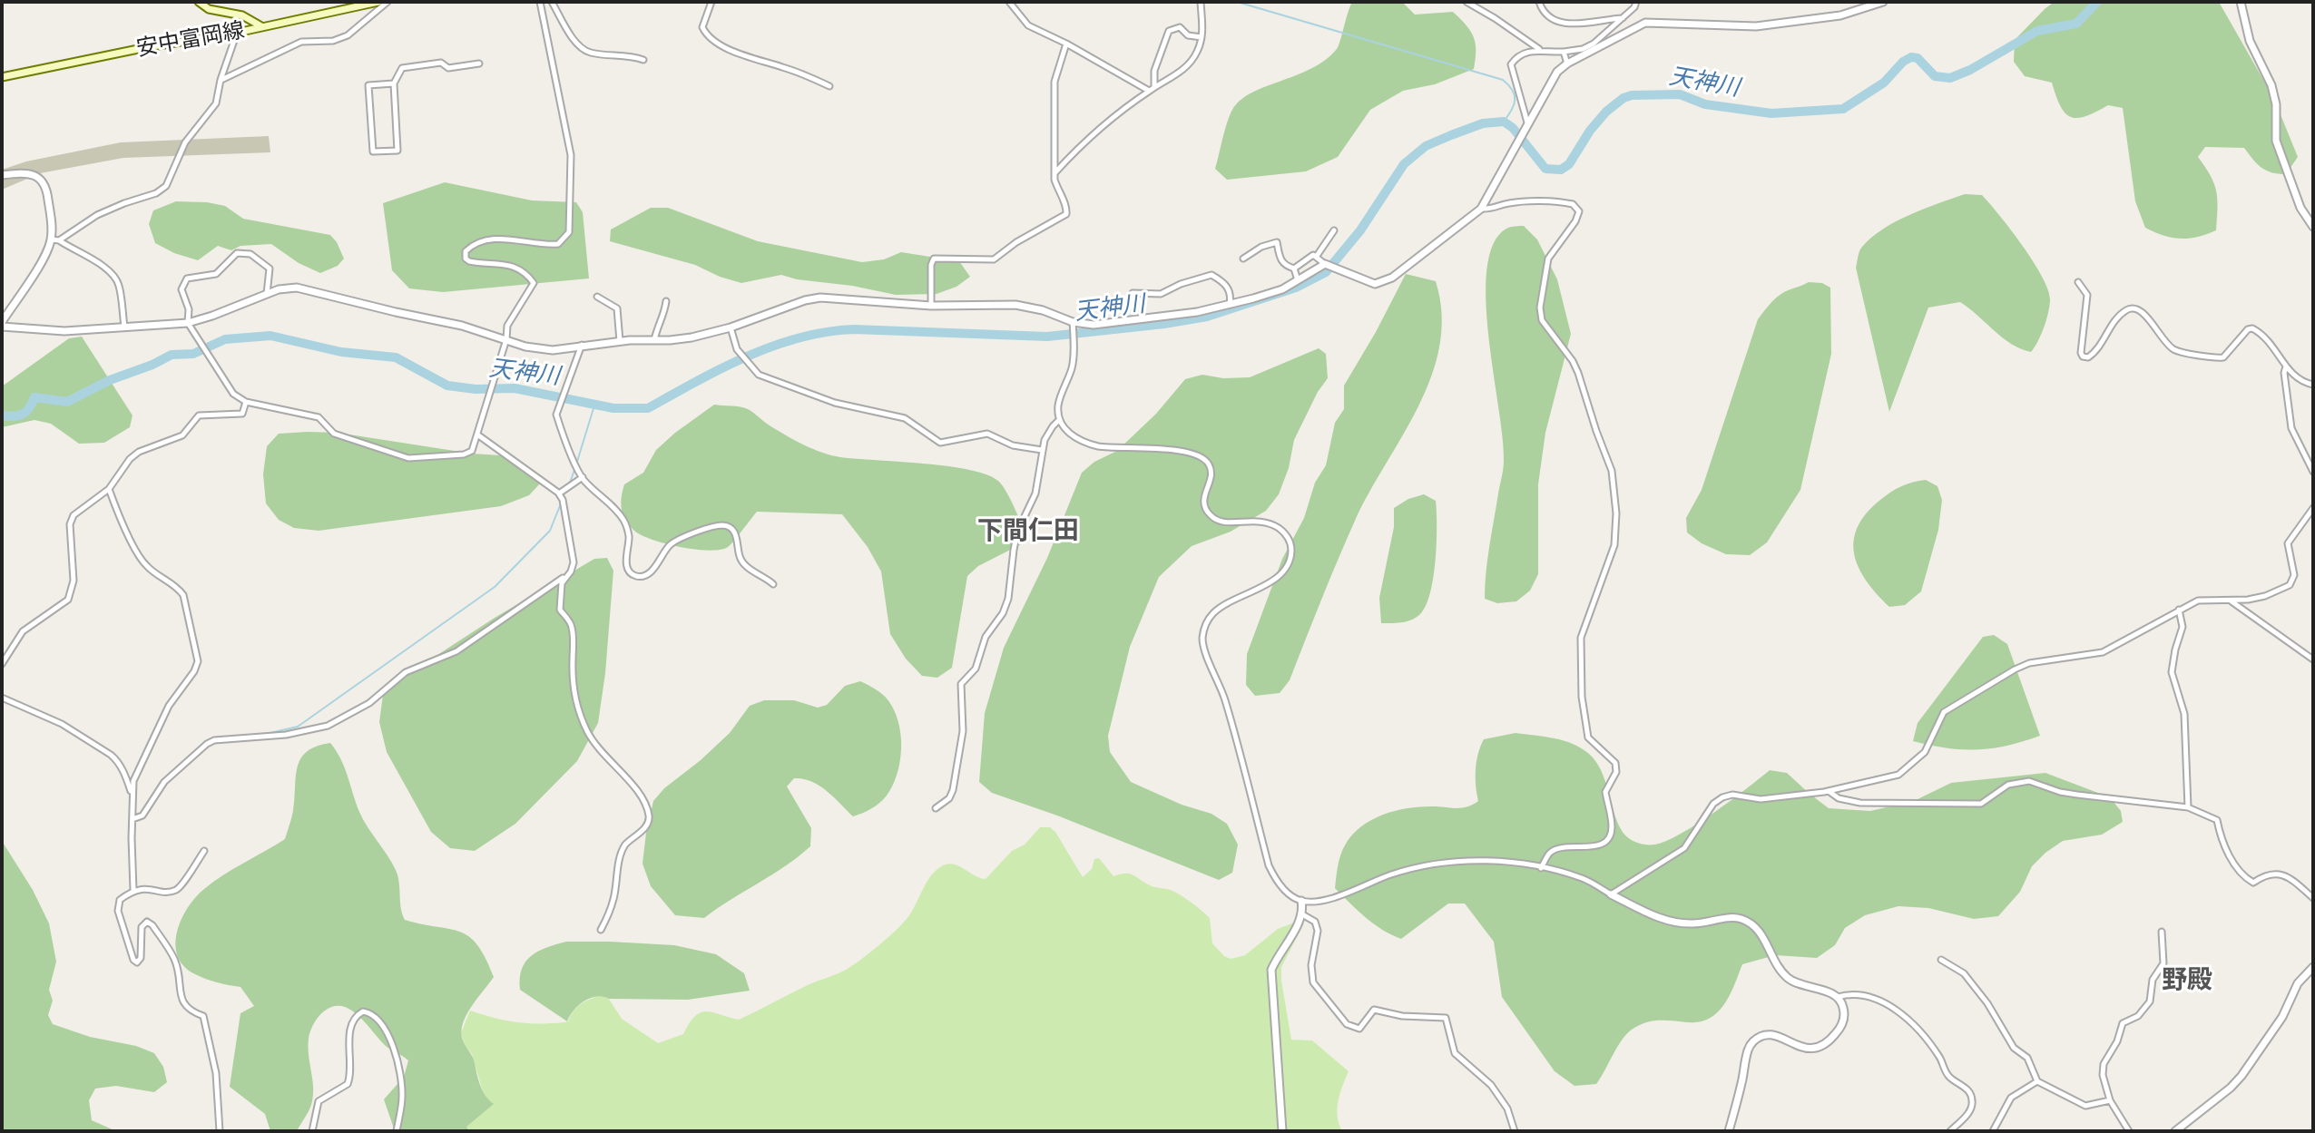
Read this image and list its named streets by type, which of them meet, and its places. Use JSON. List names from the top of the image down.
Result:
{
  "streets": {
    "main road": ["安中富岡線"]
  },
  "districts": ["下間仁田", "野殿"],
  "water": ["天神川"]
}
